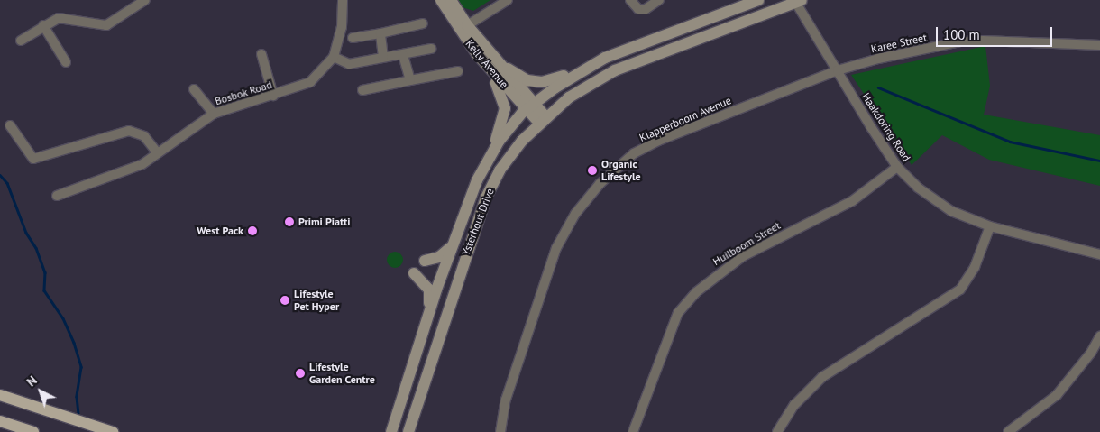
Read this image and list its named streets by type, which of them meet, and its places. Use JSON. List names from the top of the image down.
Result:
{
  "streets": {
    "main road": ["Kelly Avenue", "Ysterhout Drive"],
    "street": [
      "Karee Street",
      "Bosbok Road",
      "Klapperboom Avenue",
      "Haakdoring Road",
      "Huilboom Street"
    ]
  },
  "crossings": [
    ["Karee Street", "Klapperboom Avenue"],
    ["Karee Street", "Haakdoring Road"],
    ["Kelly Avenue", "Ysterhout Drive"],
    ["Klapperboom Avenue", "Haakdoring Road"],
    ["Haakdoring Road", "Ysterhout Drive"],
    ["Haakdoring Road", "Huilboom Street"]
  ],
  "places": [
    "Organic Lifestyle",
    "Primi Piatti",
    "West Pack",
    "Lifestyle Pet Hyper",
    "Lifestyle Garden Centre"
  ],
  "scale_bar": "100 m",
  "north": "top left"
}
